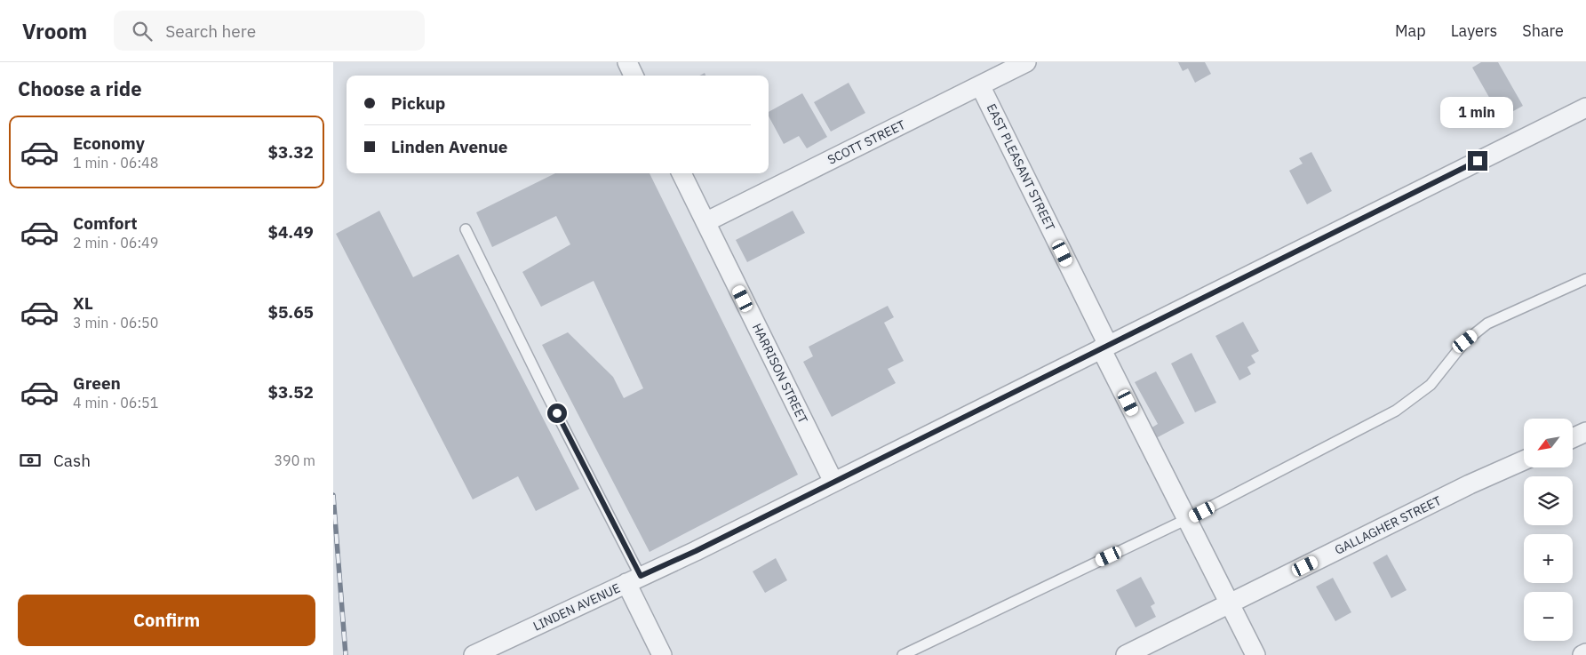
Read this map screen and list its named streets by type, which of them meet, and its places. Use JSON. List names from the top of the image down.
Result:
{
  "streets": {
    "street": [
      "SCOTT STREET",
      "EAST PLEASANT STREET",
      "HARRISON STREET",
      "GALLAGHER STREET",
      "LINDEN AVENUE"
    ]
  },
  "crossings": [
    ["SCOTT STREET", "EAST PLEASANT STREET"],
    ["SCOTT STREET", "HARRISON STREET"],
    ["EAST PLEASANT STREET", "GALLAGHER STREET"],
    ["EAST PLEASANT STREET", "LINDEN AVENUE"],
    ["HARRISON STREET", "LINDEN AVENUE"]
  ],
  "north": "bottom left",
  "page": {
    "header": "Vroom",
    "search": "Search here",
    "nav": ["Map", "Layers", "Share"],
    "heading": "Choose a ride",
    "banner": ["Pickup", "Linden Avenue"],
    "bubble": "1 min",
    "list": [
      {
        "name": "Economy",
        "note": "1 min · 06:48",
        "value": "$3.32"
      },
      {
        "name": "Comfort",
        "note": "2 min · 06:49",
        "value": "$4.49"
      },
      {
        "name": "XL",
        "note": "3 min · 06:50",
        "value": "$5.65"
      },
      {
        "name": "Green",
        "note": "4 min · 06:51",
        "value": "$3.52"
      }
    ],
    "map_buttons": ["+", "−"],
    "pay": ["Cash", "390 m"],
    "buttons": "Confirm"
  }
}
